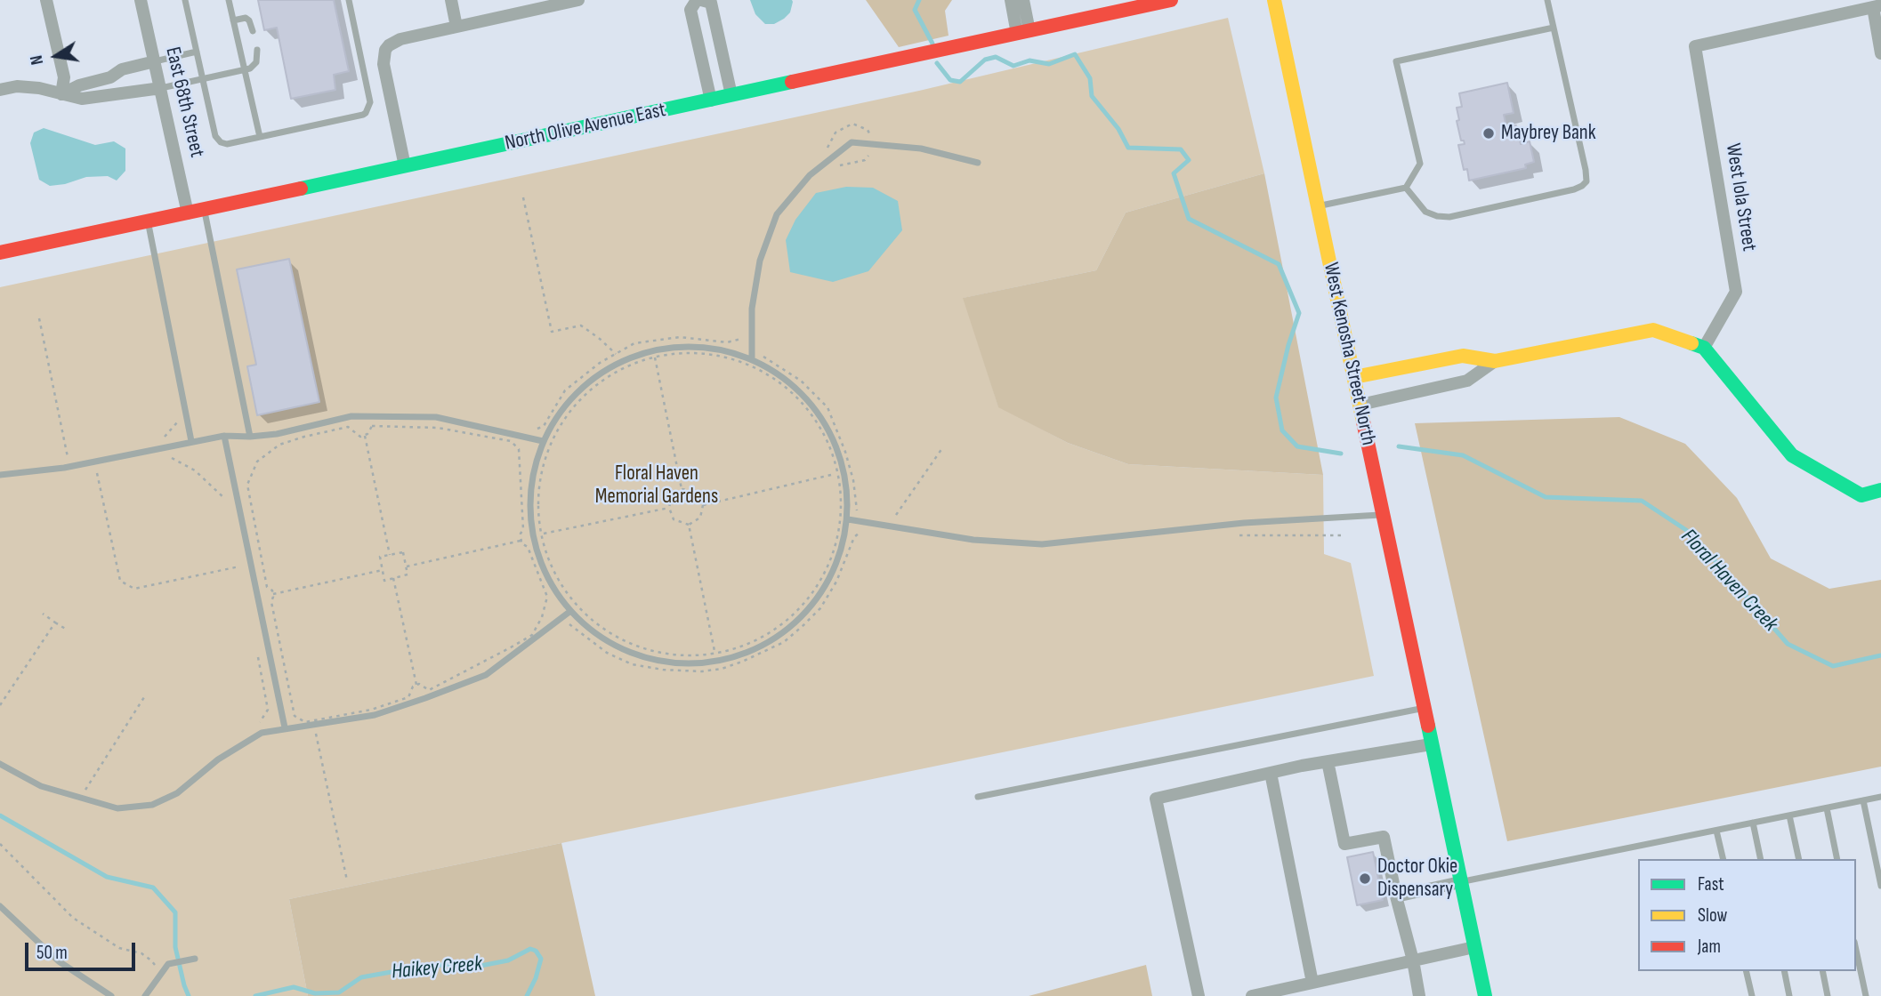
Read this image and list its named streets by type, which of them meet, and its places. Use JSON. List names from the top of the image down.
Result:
{
  "streets": {
    "street": [
      "East 68th Street",
      "North Olive Avenue East",
      "West Iola Street",
      "West Kenosha Street North"
    ]
  },
  "crossings": [
    ["East 68th Street", "North Olive Avenue East"]
  ],
  "water": ["Floral Haven Creek", "Haikey Creek"],
  "parks": ["Floral Haven Memorial Gardens"],
  "places": ["Maybrey Bank", "Doctor Okie Dispensary"],
  "legend": ["Fast", "Slow", "Jam"],
  "scale_bar": "50 m",
  "north": "left"
}
